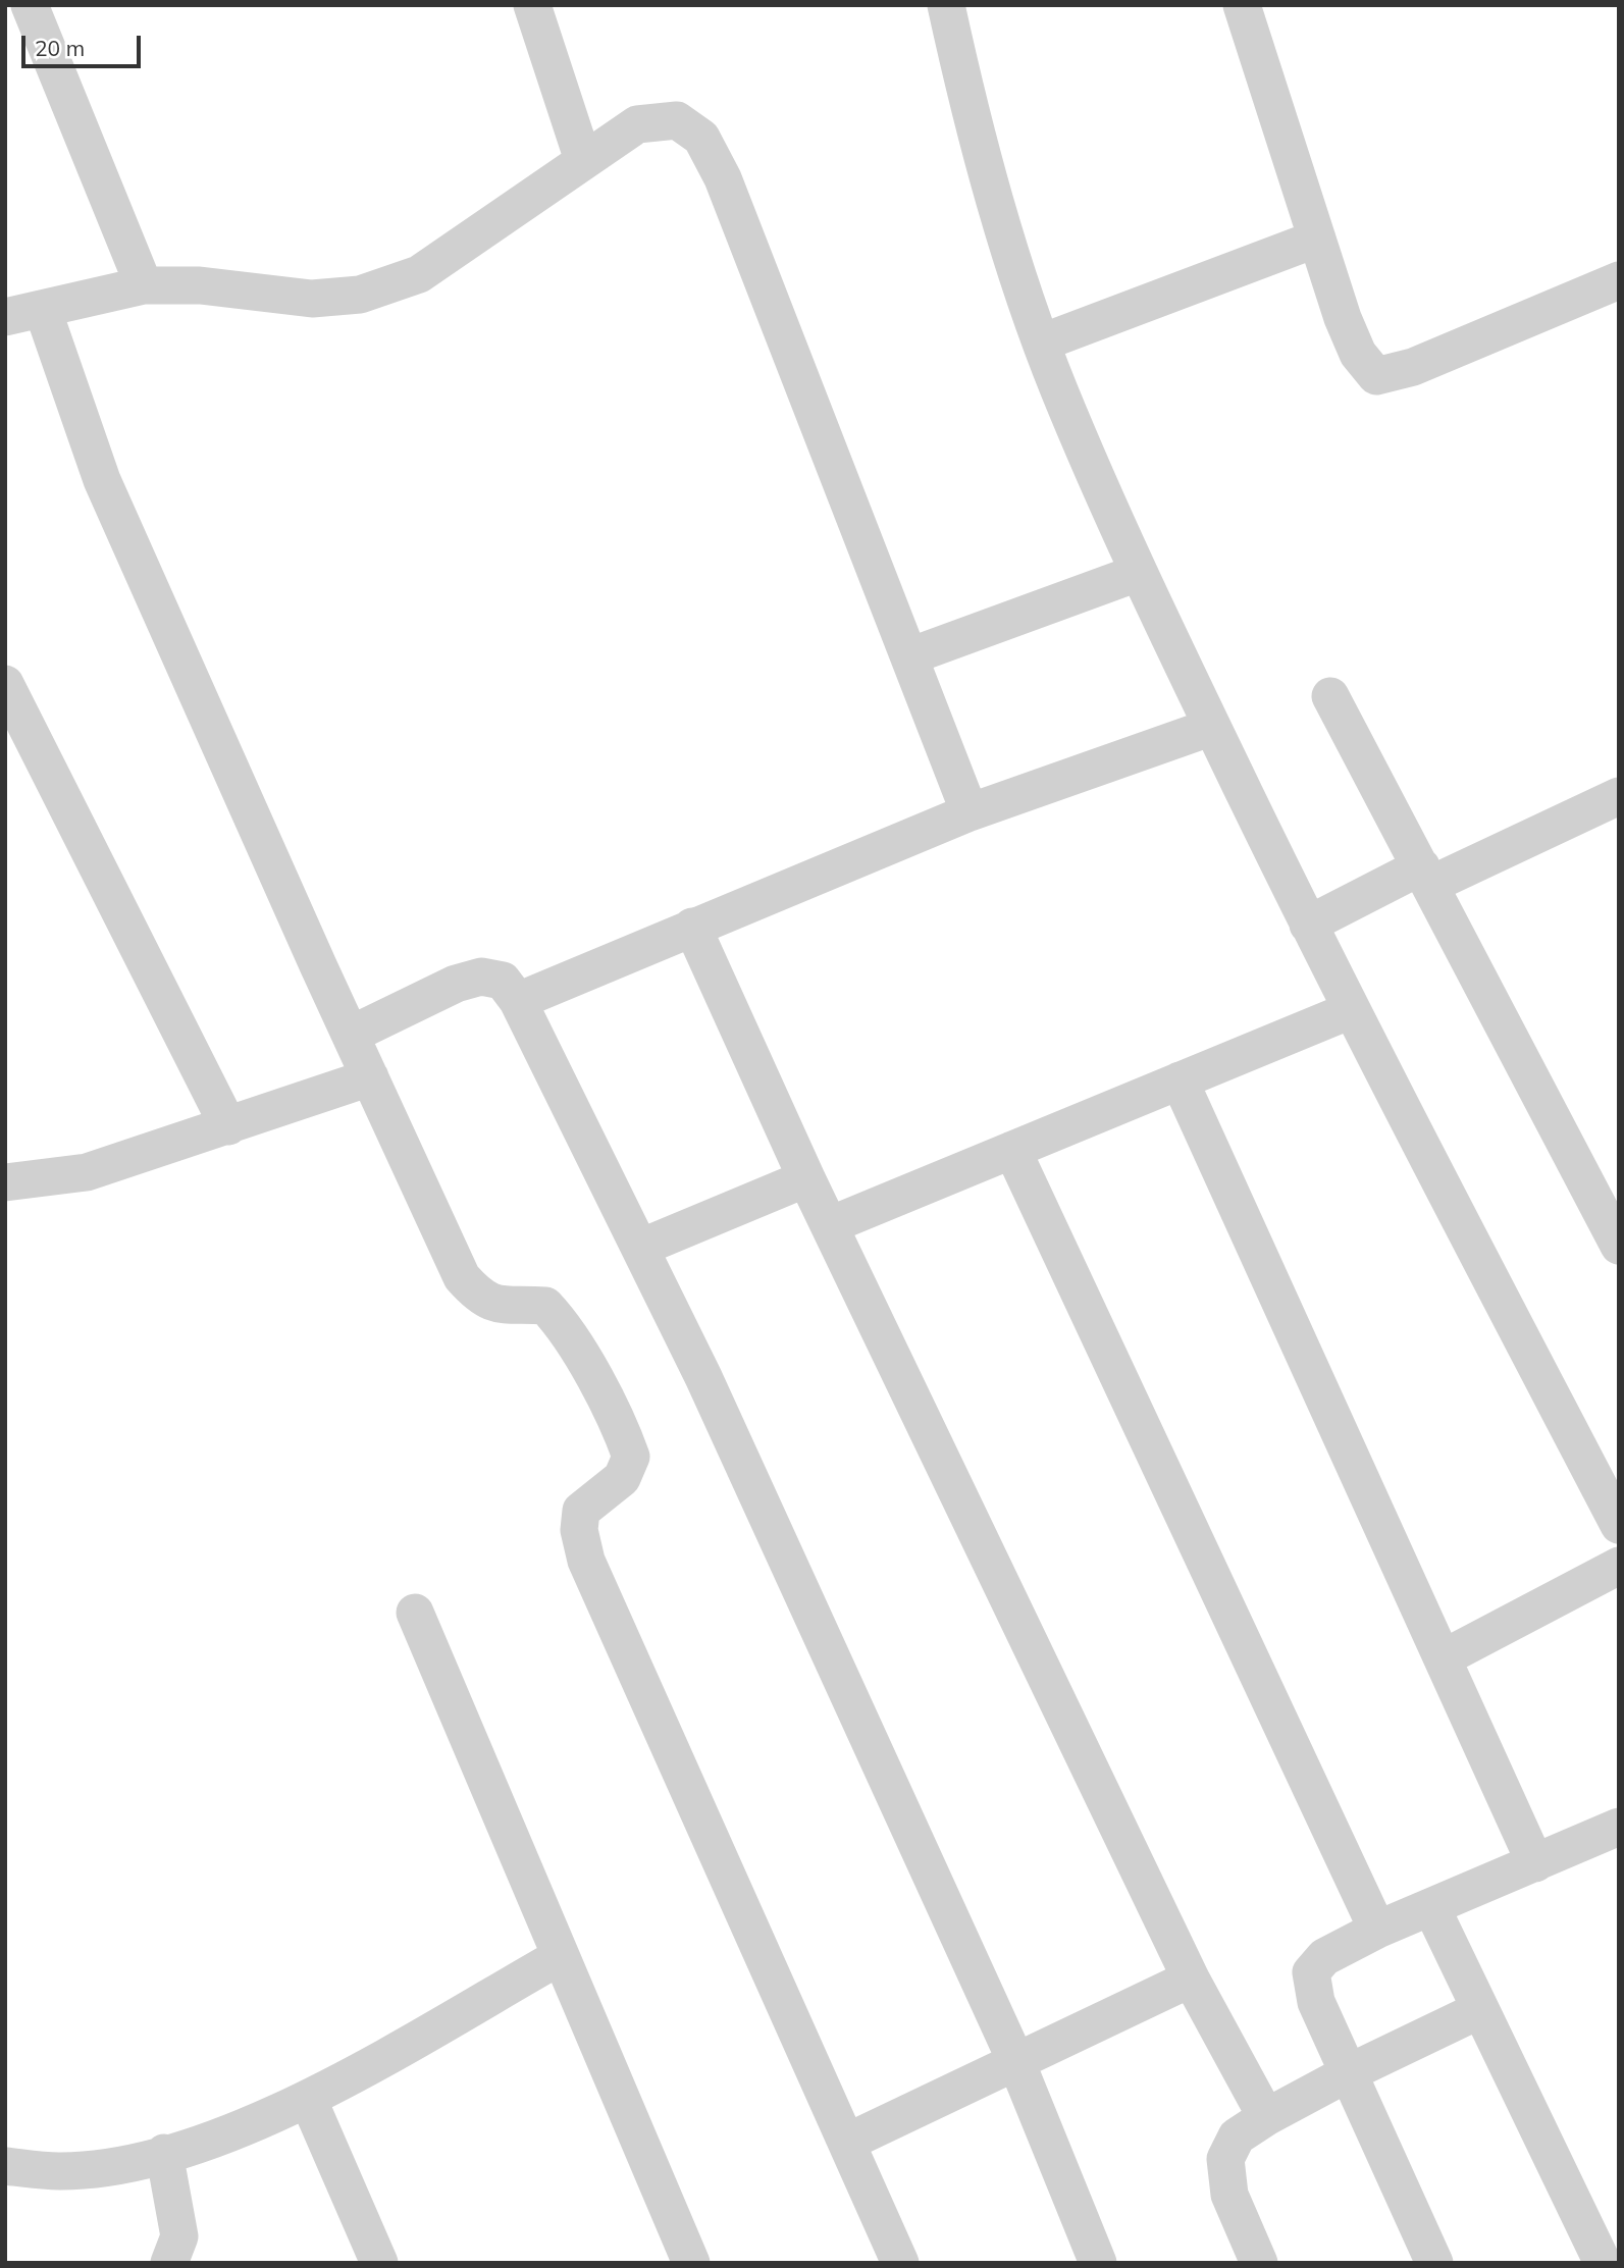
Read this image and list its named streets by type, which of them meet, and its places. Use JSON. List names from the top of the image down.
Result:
{
  "scale_bar": "20 m"
}
